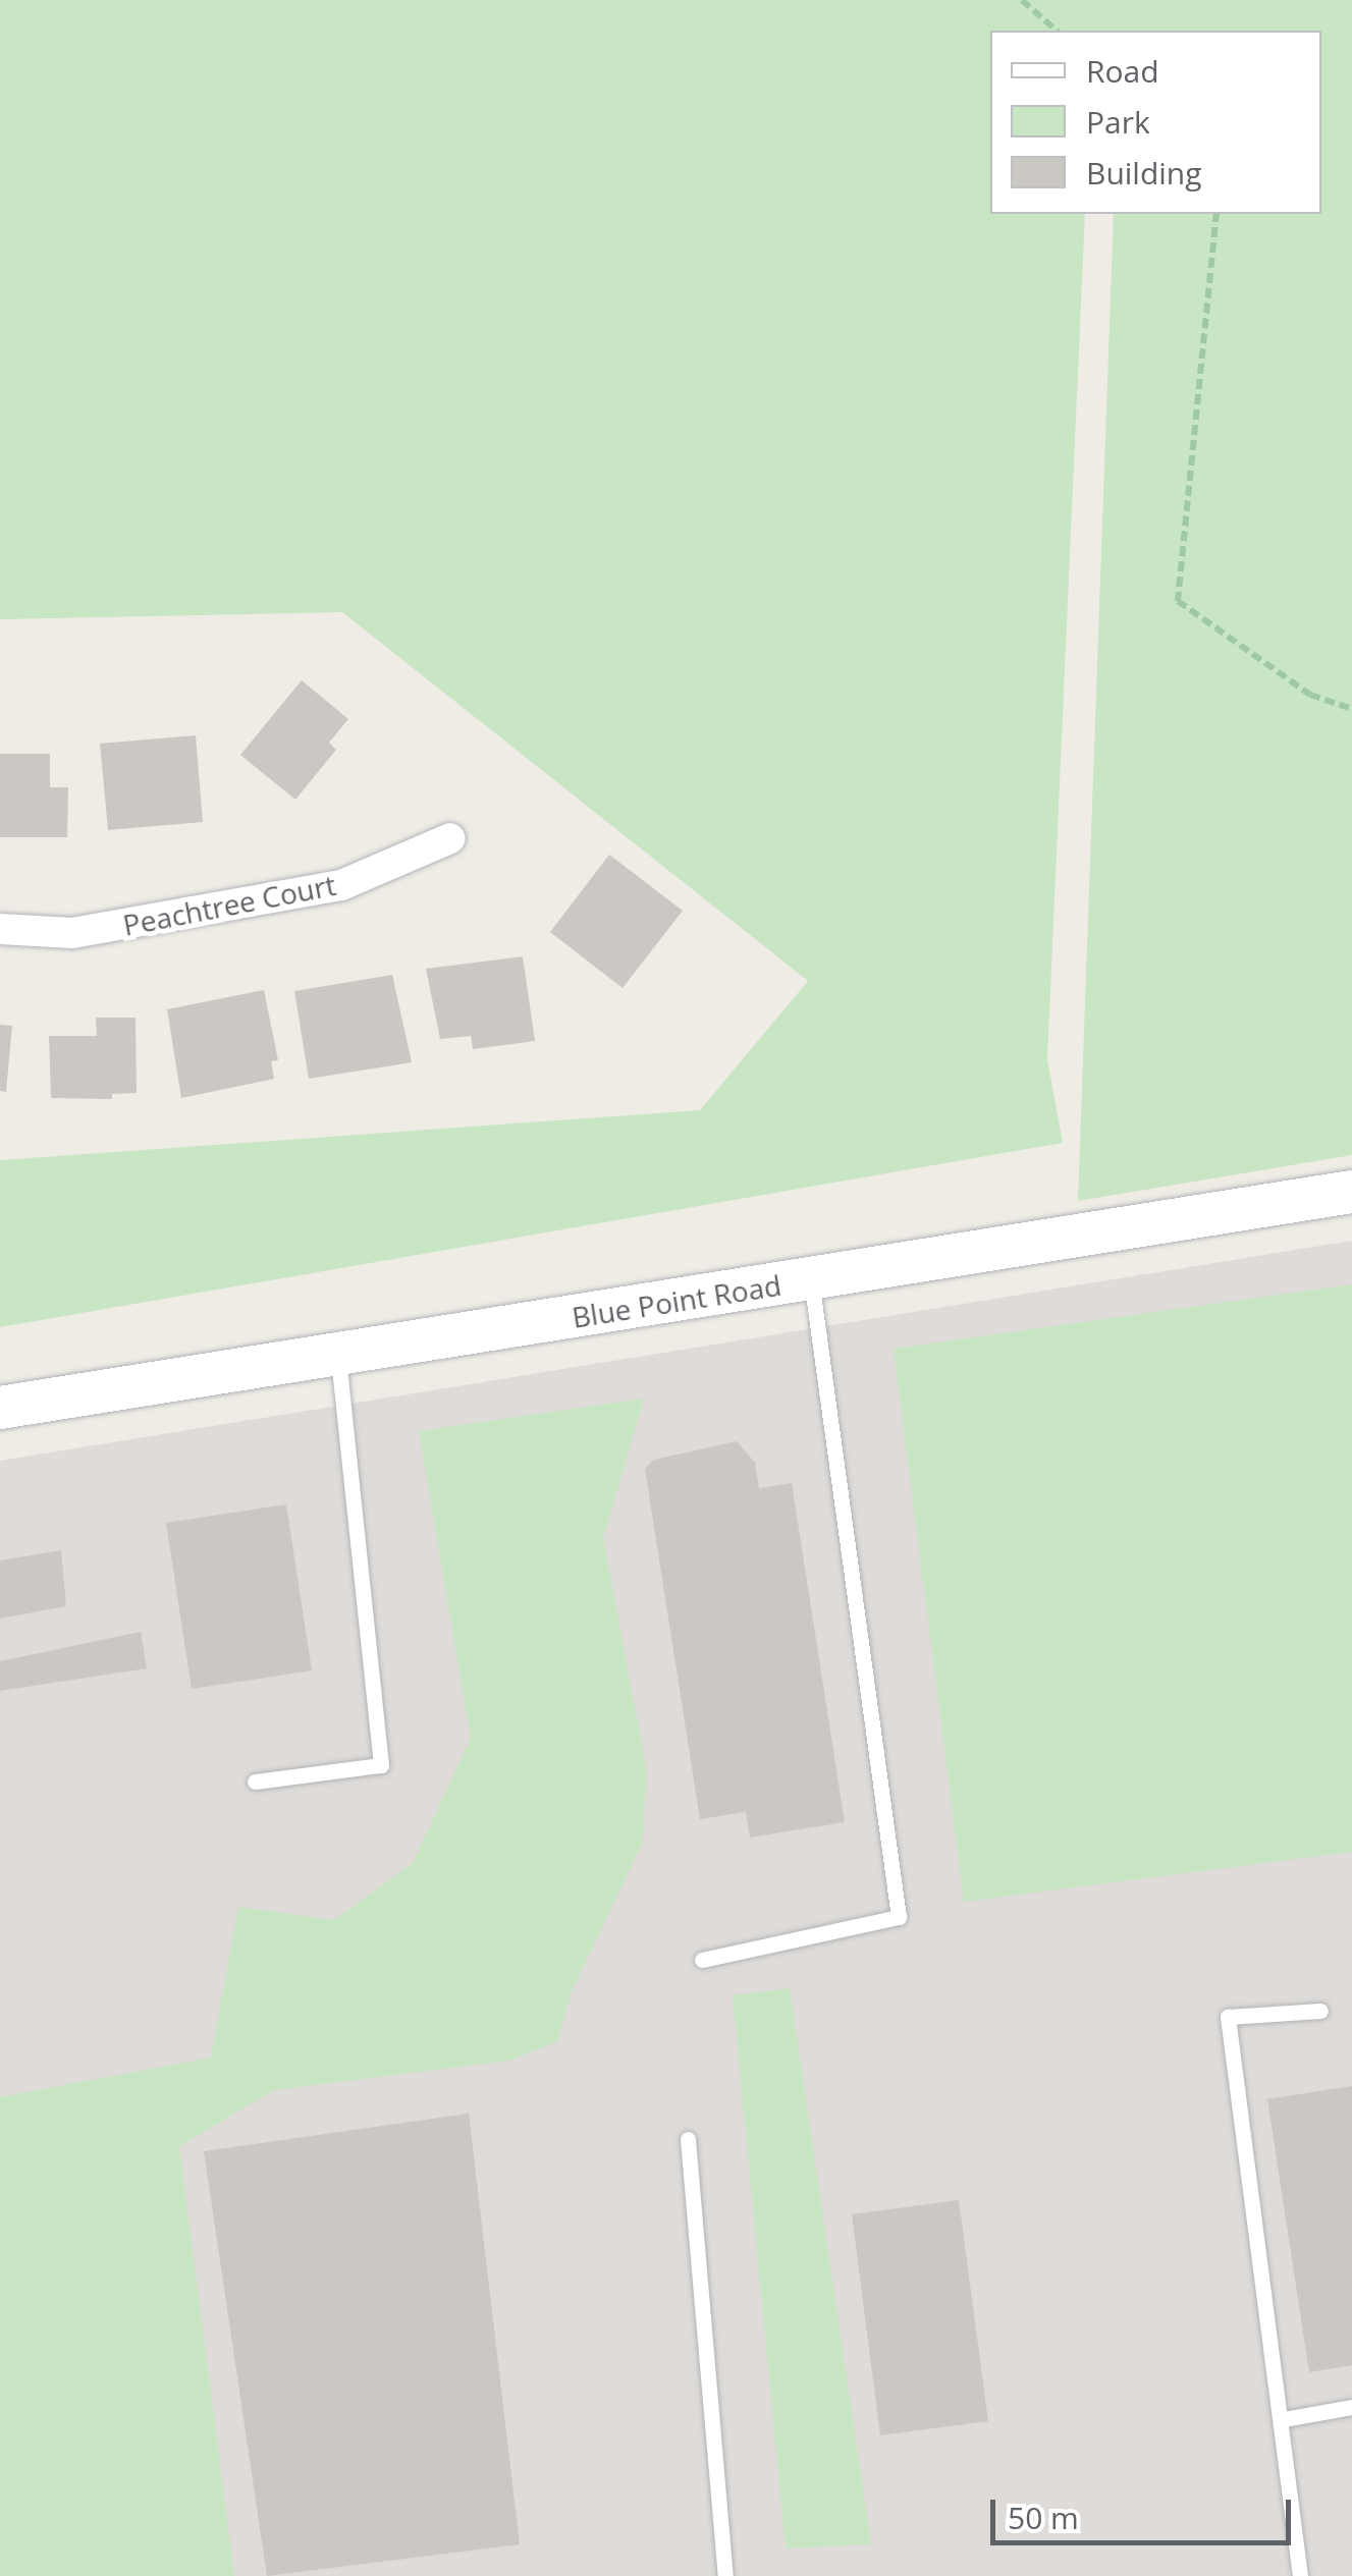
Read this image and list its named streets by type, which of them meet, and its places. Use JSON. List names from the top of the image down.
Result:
{
  "streets": {
    "street": ["Peachtree Court", "Blue Point Road"]
  },
  "legend": ["Road", "Park", "Building"],
  "scale_bar": "50 m"
}
